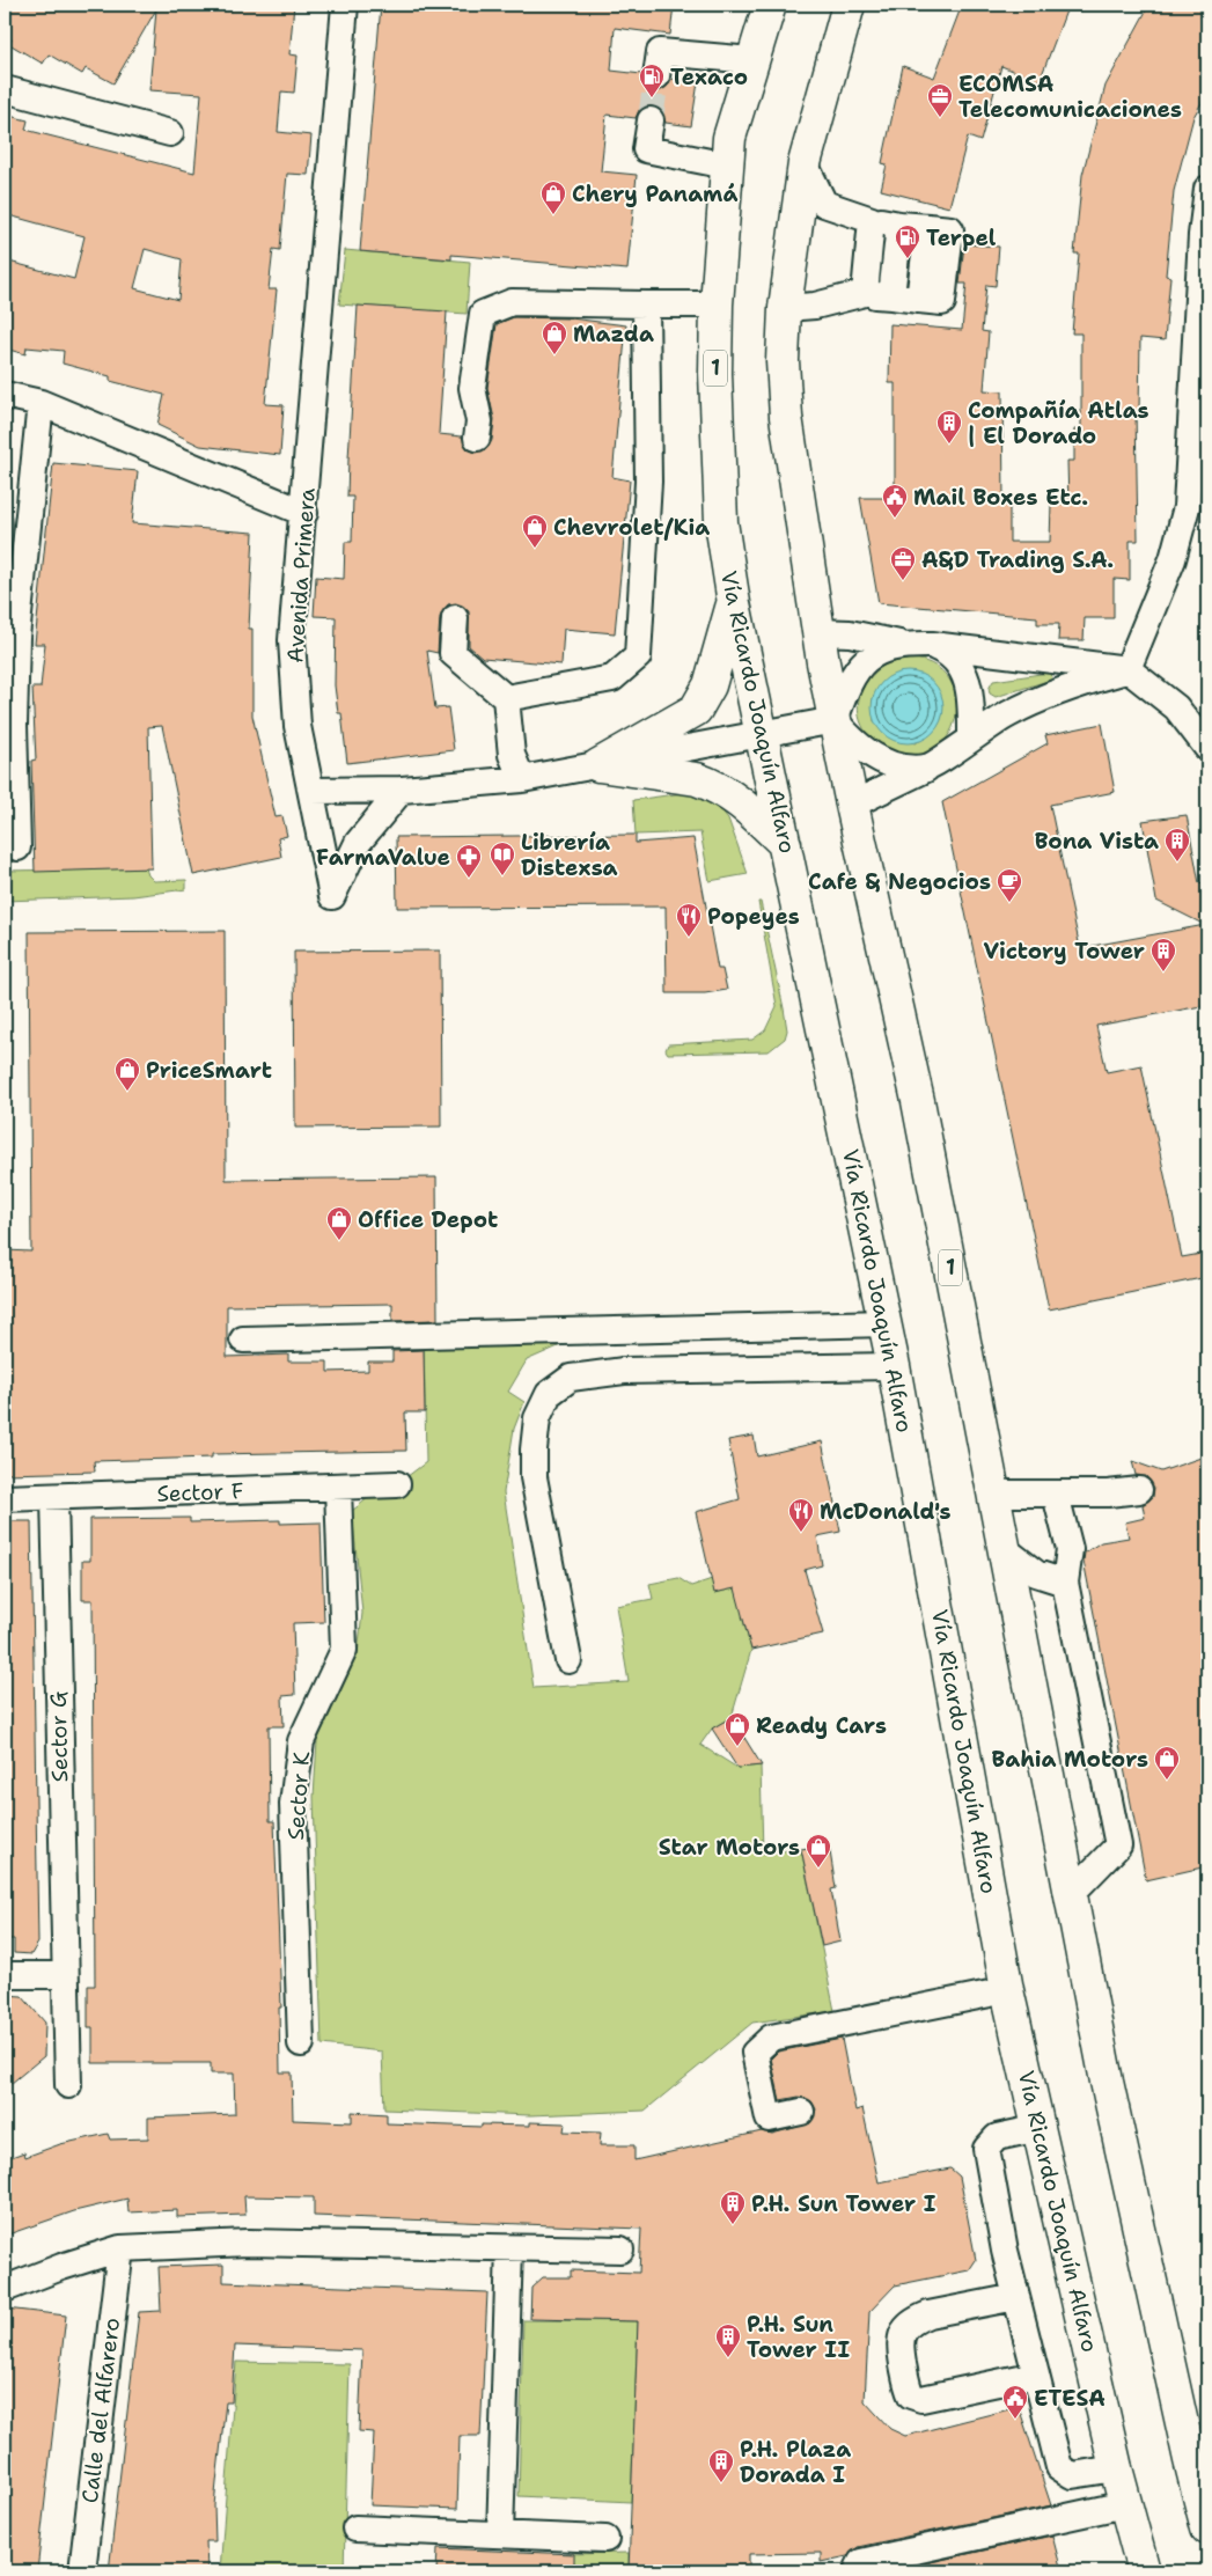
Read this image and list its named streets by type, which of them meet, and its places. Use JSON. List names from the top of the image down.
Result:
{
  "streets": {
    "main road": ["1", "Vía Ricardo Joaquín Alfaro"],
    "street": [
      "Avenida Primera",
      "Sector F",
      "Sector G",
      "Sector K",
      "Calle del Alfarero"
    ]
  },
  "crossings": [
    ["Sector F", "Sector G"],
    ["Sector F", "Sector K"]
  ],
  "places": {
    "fuel station": ["Texaco", "Terpel"],
    "office": ["ECOMSA Telecomunicaciones", "A&D Trading S.A."],
    "shop": [
      "Chery Panamá",
      "Mazda",
      "Chevrolet/Kia",
      "PriceSmart",
      "Office Depot",
      "Ready Cars",
      "Bahia Motors",
      "Star Motors"
    ],
    "building": [
      "Compañía Atlas | El Dorado",
      "Bona Vista",
      "Victory Tower",
      "P.H. Sun Tower I",
      "P.H. Sun Tower II",
      "P.H. Plaza Dorada I"
    ],
    "public building": ["Mail Boxes Etc.", "ETESA"],
    "library": ["Librería Distexsa"],
    "pharmacy": ["FarmaValue"],
    "cafe": ["Cafe & Negocios"],
    "restaurant": ["Popeyes", "McDonald's"]
  }
}
